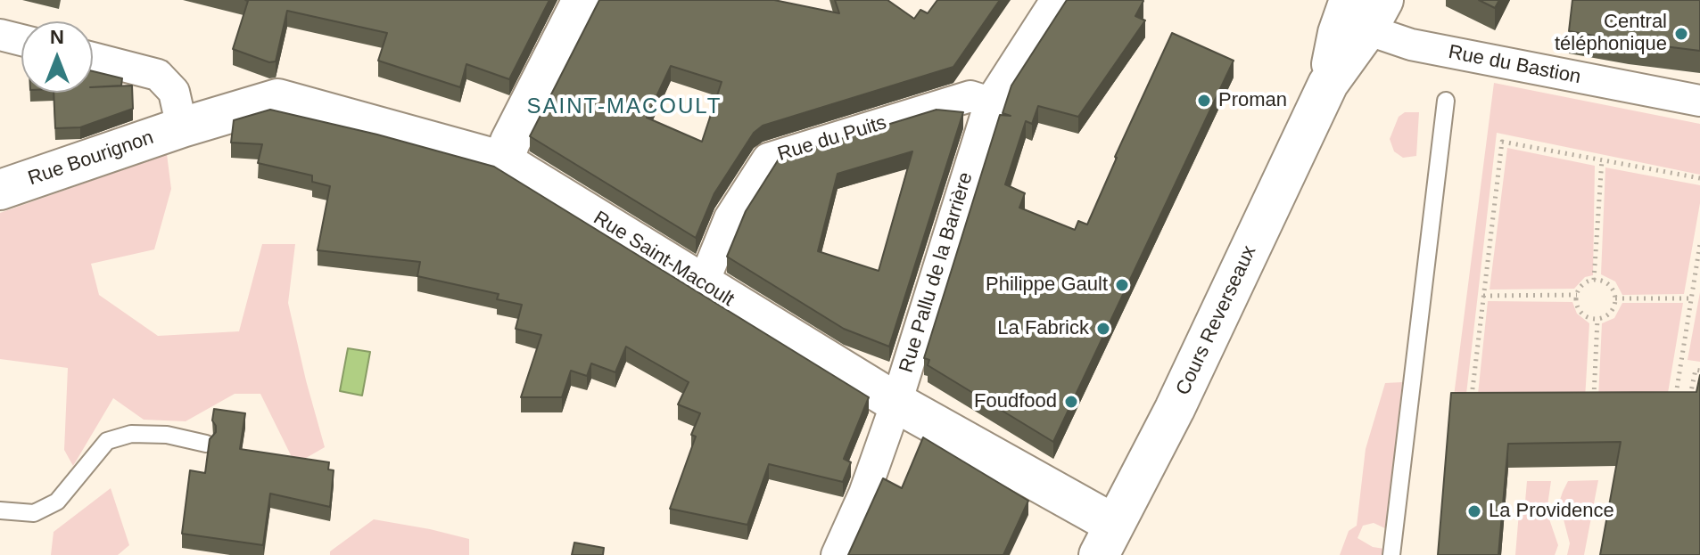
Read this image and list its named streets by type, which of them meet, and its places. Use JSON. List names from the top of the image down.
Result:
{
  "streets": {
    "street": [
      "Rue du Bastion",
      "Rue du Puits",
      "Rue Bourignon",
      "Rue Saint-Macoult",
      "Rue Pallu de la Barrière",
      "Cours Reverseaux"
    ]
  },
  "crossings": [
    ["Rue du Bastion", "Cours Reverseaux"],
    ["Rue du Puits", "Rue Saint-Macoult"],
    ["Rue du Puits", "Rue Pallu de la Barrière"],
    ["Rue Bourignon", "Rue Saint-Macoult"],
    ["Rue Saint-Macoult", "Rue Pallu de la Barrière"],
    ["Rue Saint-Macoult", "Cours Reverseaux"]
  ],
  "districts": ["SAINT-MACOULT"],
  "places": [
    "Central téléphonique",
    "Proman",
    "Philippe Gault",
    "La Fabrick",
    "Foudfood",
    "La Providence"
  ],
  "north": "top"
}
